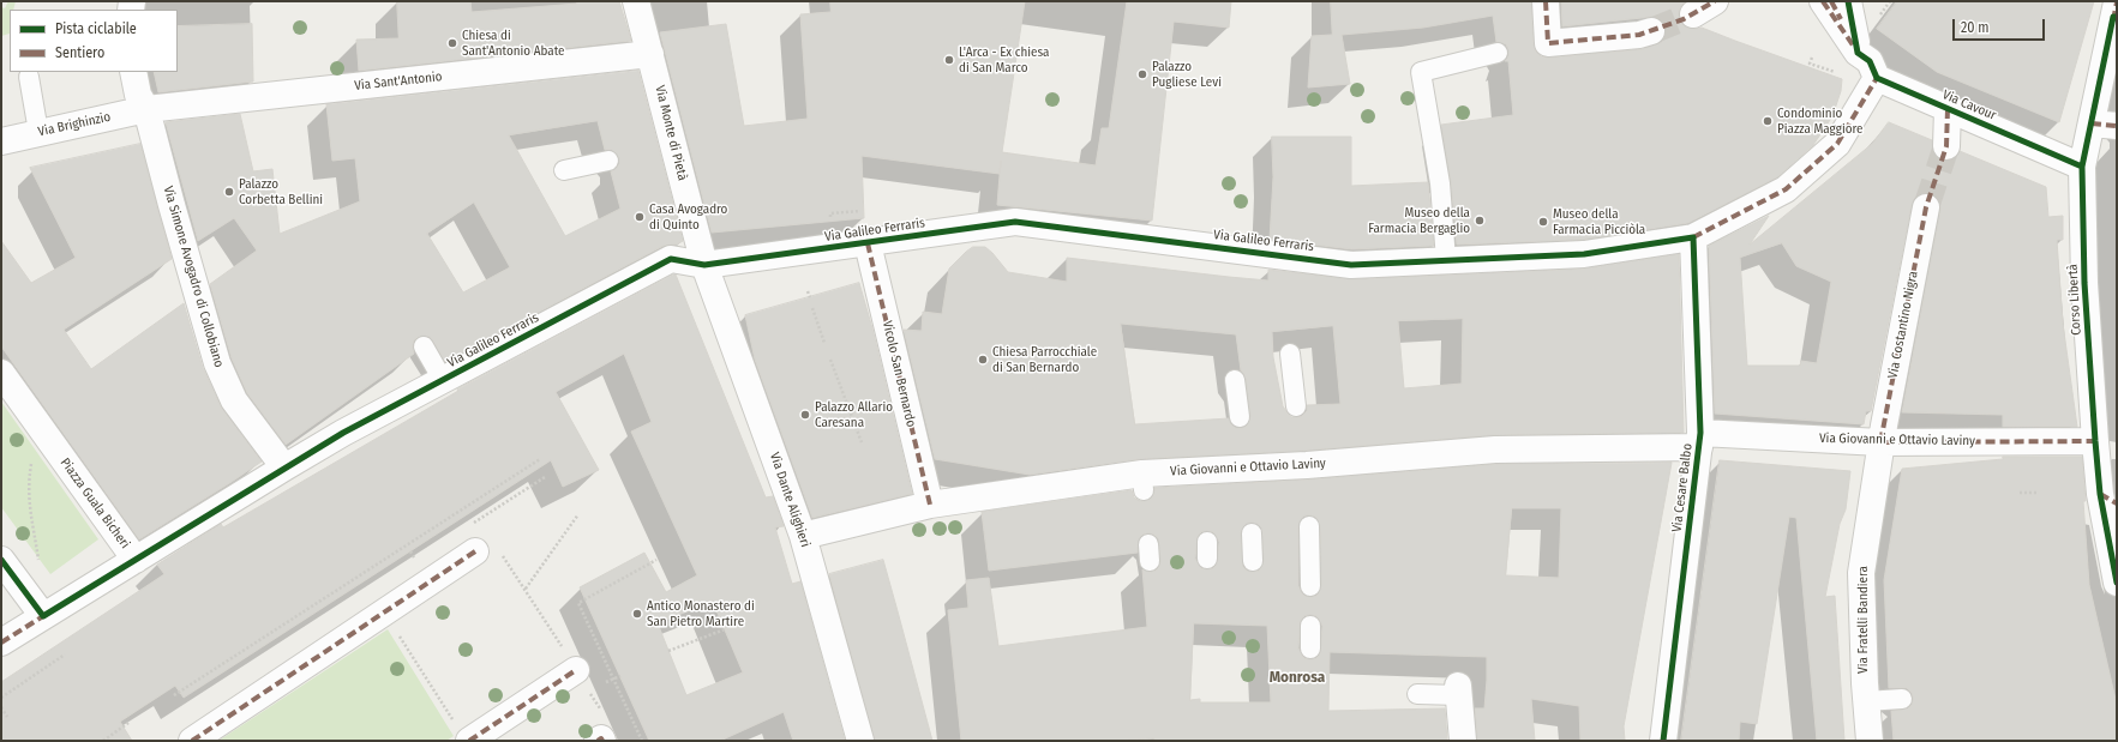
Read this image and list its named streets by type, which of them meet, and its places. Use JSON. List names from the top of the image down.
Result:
{
  "streets": {
    "street": [
      "Via Sant'Antonio",
      "Via Cavour",
      "Via Brighinzio",
      "Via Monte di Pietà",
      "Via Galileo Ferraris",
      "Via Simone Avogadro di Collobiano",
      "Corso Libertà",
      "Via Costantino Nigra",
      "Vicolo San Bernardo",
      "Via Giovanni e Ottavio Laviny",
      "Via Cesare Balbo",
      "Via Dante Alighieri",
      "Piazza Guala Bicheri",
      "Via Fratelli Bandiera"
    ]
  },
  "crossings": [
    ["Via Sant'Antonio", "Via Brighinzio"],
    ["Via Sant'Antonio", "Via Monte di Pietà"],
    ["Via Sant'Antonio", "Via Simone Avogadro di Collobiano"],
    ["Via Cavour", "Via Galileo Ferraris"],
    ["Via Cavour", "Corso Libertà"],
    ["Via Brighinzio", "Via Simone Avogadro di Collobiano"],
    ["Via Monte di Pietà", "Via Galileo Ferraris"],
    ["Via Monte di Pietà", "Via Dante Alighieri"],
    ["Via Galileo Ferraris", "Via Simone Avogadro di Collobiano"],
    ["Via Galileo Ferraris", "Vicolo San Bernardo"],
    ["Via Galileo Ferraris", "Via Cesare Balbo"],
    ["Via Galileo Ferraris", "Via Dante Alighieri"],
    ["Via Galileo Ferraris", "Piazza Guala Bicheri"],
    ["Corso Libertà", "Via Giovanni e Ottavio Laviny"],
    ["Via Costantino Nigra", "Via Giovanni e Ottavio Laviny"],
    ["Via Costantino Nigra", "Via Fratelli Bandiera"],
    ["Vicolo San Bernardo", "Via Giovanni e Ottavio Laviny"],
    ["Via Giovanni e Ottavio Laviny", "Via Cesare Balbo"],
    ["Via Giovanni e Ottavio Laviny", "Via Dante Alighieri"],
    ["Via Giovanni e Ottavio Laviny", "Via Fratelli Bandiera"]
  ],
  "districts": ["Monrosa"],
  "places": [
    "Chiesa di Sant'Antonio Abate",
    "L'Arca - Ex chiesa di San Marco",
    "Palazzo Pugliese Levi",
    "Condominio Piazza Maggiore",
    "Palazzo Corbetta Bellini",
    "Casa Avogadro di Quinto",
    "Museo della Farmacia Bergaglio",
    "Museo della Farmacia Picciòla",
    "Chiesa Parrocchiale di San Bernardo",
    "Palazzo Allario Caresana",
    "Antico Monastero di San Pietro Martire"
  ],
  "legend": ["Pista ciclabile", "Sentiero"],
  "scale_bar": "20 m"
}
